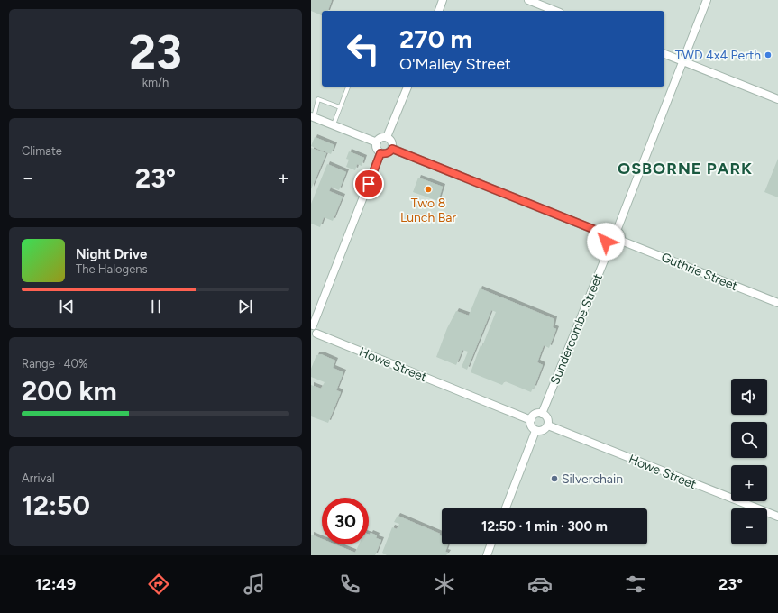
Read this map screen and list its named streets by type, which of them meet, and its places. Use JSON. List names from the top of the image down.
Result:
{
  "streets": {
    "street": ["Guthrie Street", "Sundercombe Street", "Howe Street"]
  },
  "crossings": [
    ["Guthrie Street", "Sundercombe Street"],
    ["Sundercombe Street", "Howe Street"]
  ],
  "districts": ["OSBORNE PARK"],
  "places": ["TWD 4x4 Perth", "Two 8 Lunch Bar", "Silverchain"],
  "page": {
    "tile": [
      ["23", "km/h"],
      "Climate",
      ["Range · 40%", "200 km"],
      ["Arrival", "12:50"]
    ],
    "turn": ["270 m", "O'Malley Street"],
    "heat": ["−", "23°", "+"],
    "song": ["Night Drive", "The Halogens"],
    "map_buttons": ["+", "−"],
    "limit": "30",
    "trip": "12:50 · 1 min · 300 m",
    "tabs": ["12:49", "23°"]
  }
}
